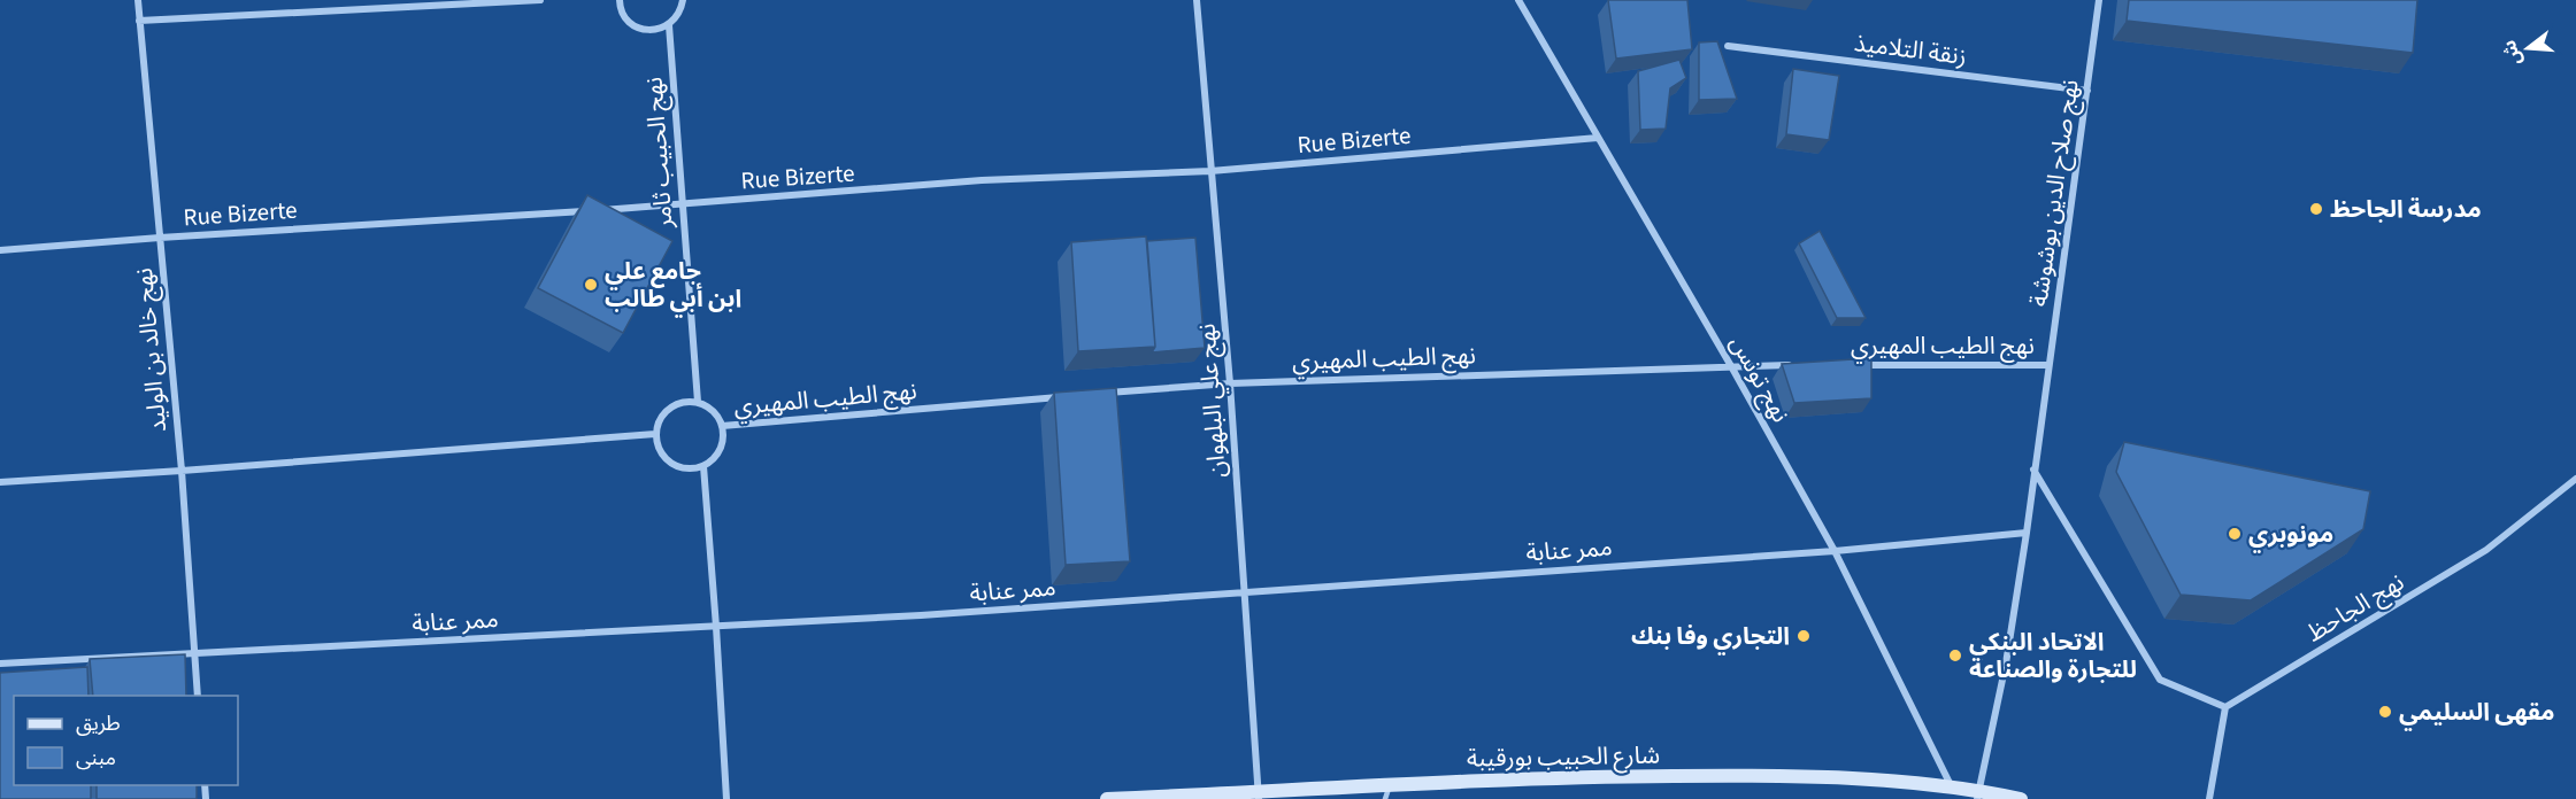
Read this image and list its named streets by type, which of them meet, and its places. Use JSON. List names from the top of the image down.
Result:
{
  "streets": {
    "main road": ["شارع الحبيب بورقيبة"],
    "street": [
      "زنقة التلاميذ",
      "Rue Bizerte",
      "نهج الحبيب ثامر",
      "نهج صلاح الدين بوشوشة",
      "نهج الطيب المهيري",
      "نهج خالد بن الوليد",
      "نهج تونس",
      "نهج علي البلهوان",
      "ممر عنابة",
      "نهج الجاحظ"
    ]
  },
  "crossings": [
    ["زنقة التلاميذ", "نهج صلاح الدين بوشوشة"],
    ["Rue Bizerte", "نهج الحبيب ثامر"],
    ["Rue Bizerte", "نهج خالد بن الوليد"],
    ["Rue Bizerte", "نهج تونس"],
    ["Rue Bizerte", "نهج علي البلهوان"],
    ["نهج الحبيب ثامر", "نهج الطيب المهيري"],
    ["نهج صلاح الدين بوشوشة", "نهج الطيب المهيري"],
    ["نهج صلاح الدين بوشوشة", "ممر عنابة"],
    ["نهج صلاح الدين بوشوشة", "شارع الحبيب بورقيبة"],
    ["نهج الطيب المهيري", "نهج تونس"],
    ["نهج الطيب المهيري", "نهج علي البلهوان"],
    ["نهج خالد بن الوليد", "ممر عنابة"],
    ["نهج تونس", "ممر عنابة"],
    ["نهج تونس", "شارع الحبيب بورقيبة"],
    ["نهج علي البلهوان", "ممر عنابة"],
    ["نهج علي البلهوان", "شارع الحبيب بورقيبة"]
  ],
  "places": [
    "مدرسة الجاحظ",
    "جامع علي ابن أبي طالب",
    "مونوبري",
    "التجاري وفا بنك",
    "الاتحاد البنكي للتجارة والصناعة",
    "مقهى السليمي"
  ],
  "legend": ["طريق", "مبنى"],
  "north": "left"
}
